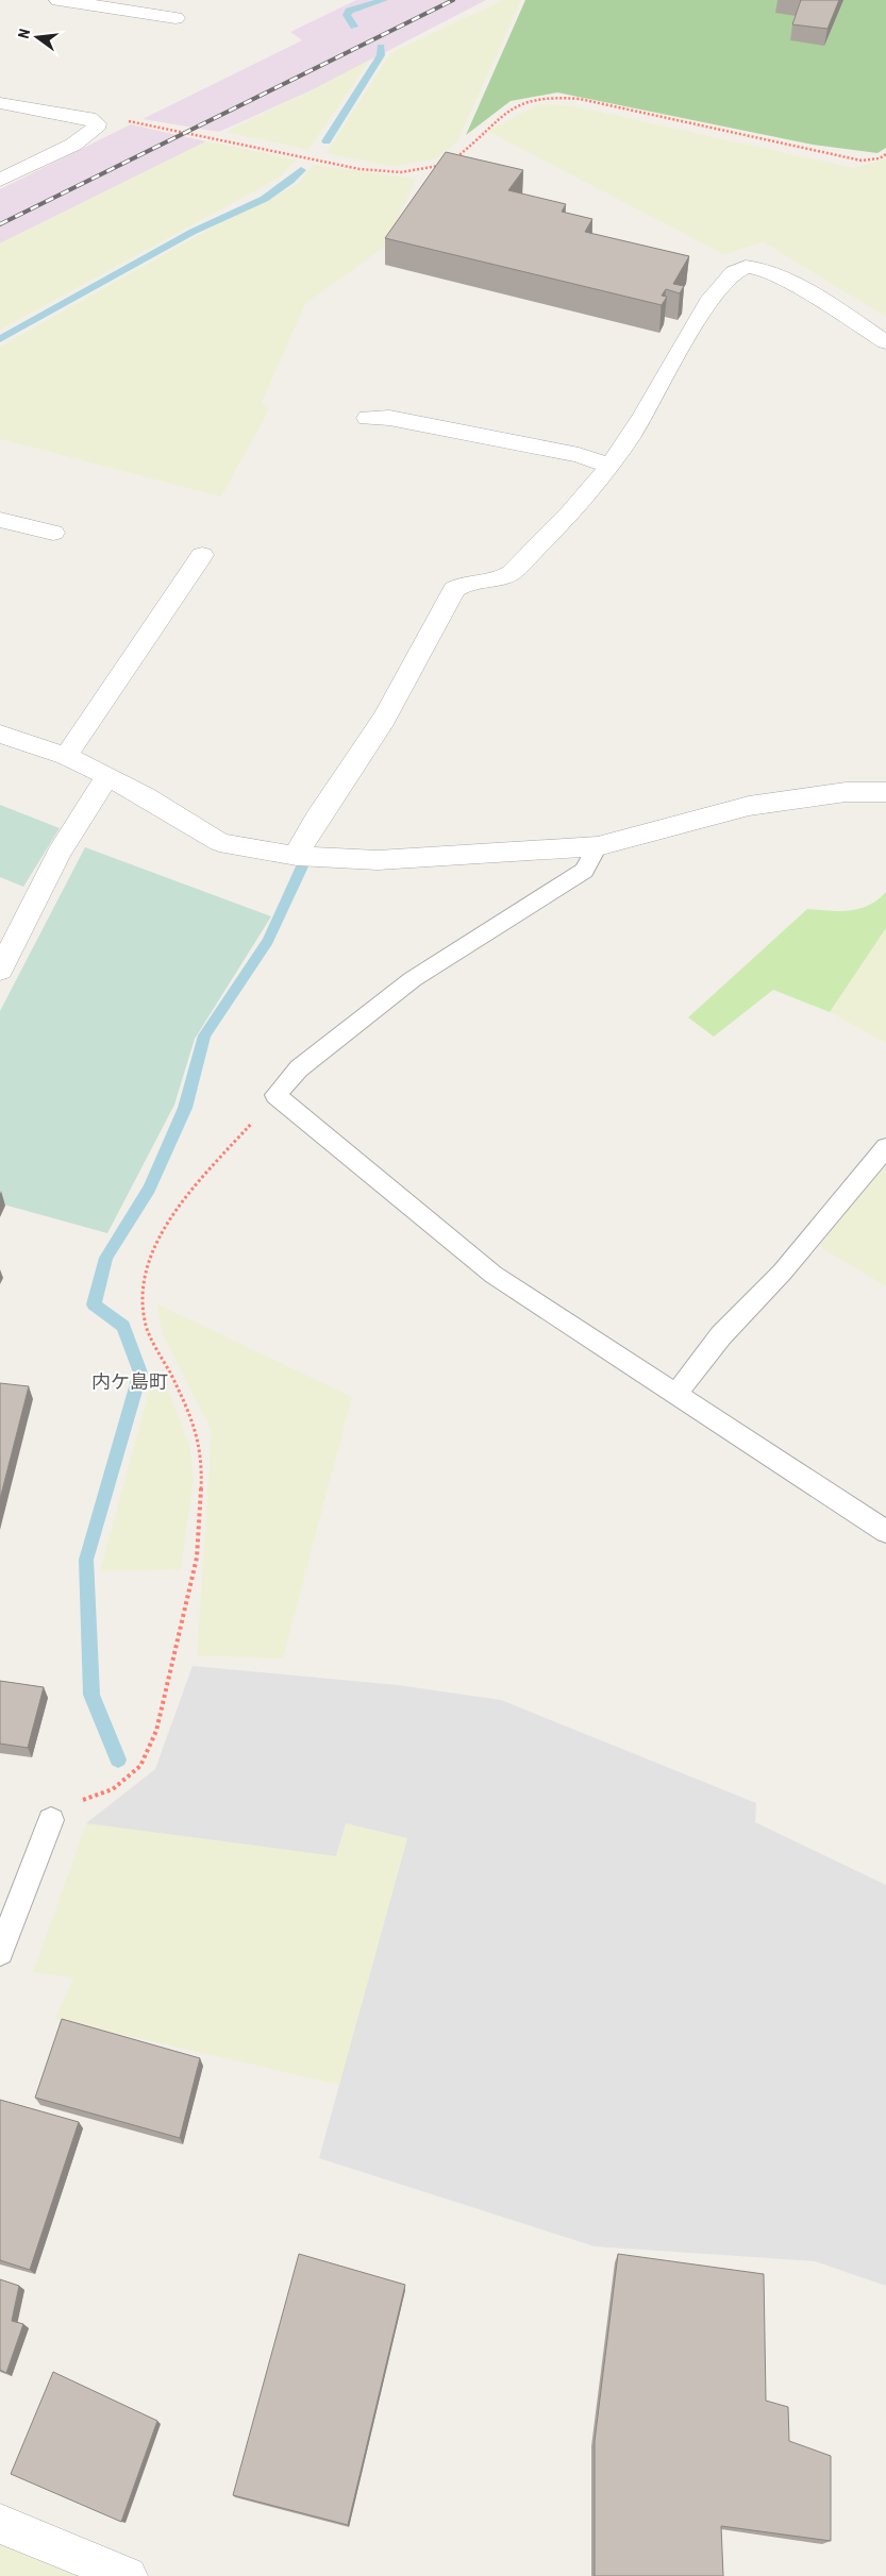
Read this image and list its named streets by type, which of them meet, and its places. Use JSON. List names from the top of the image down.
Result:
{
  "districts": ["内ケ島町"],
  "north": "left"
}
